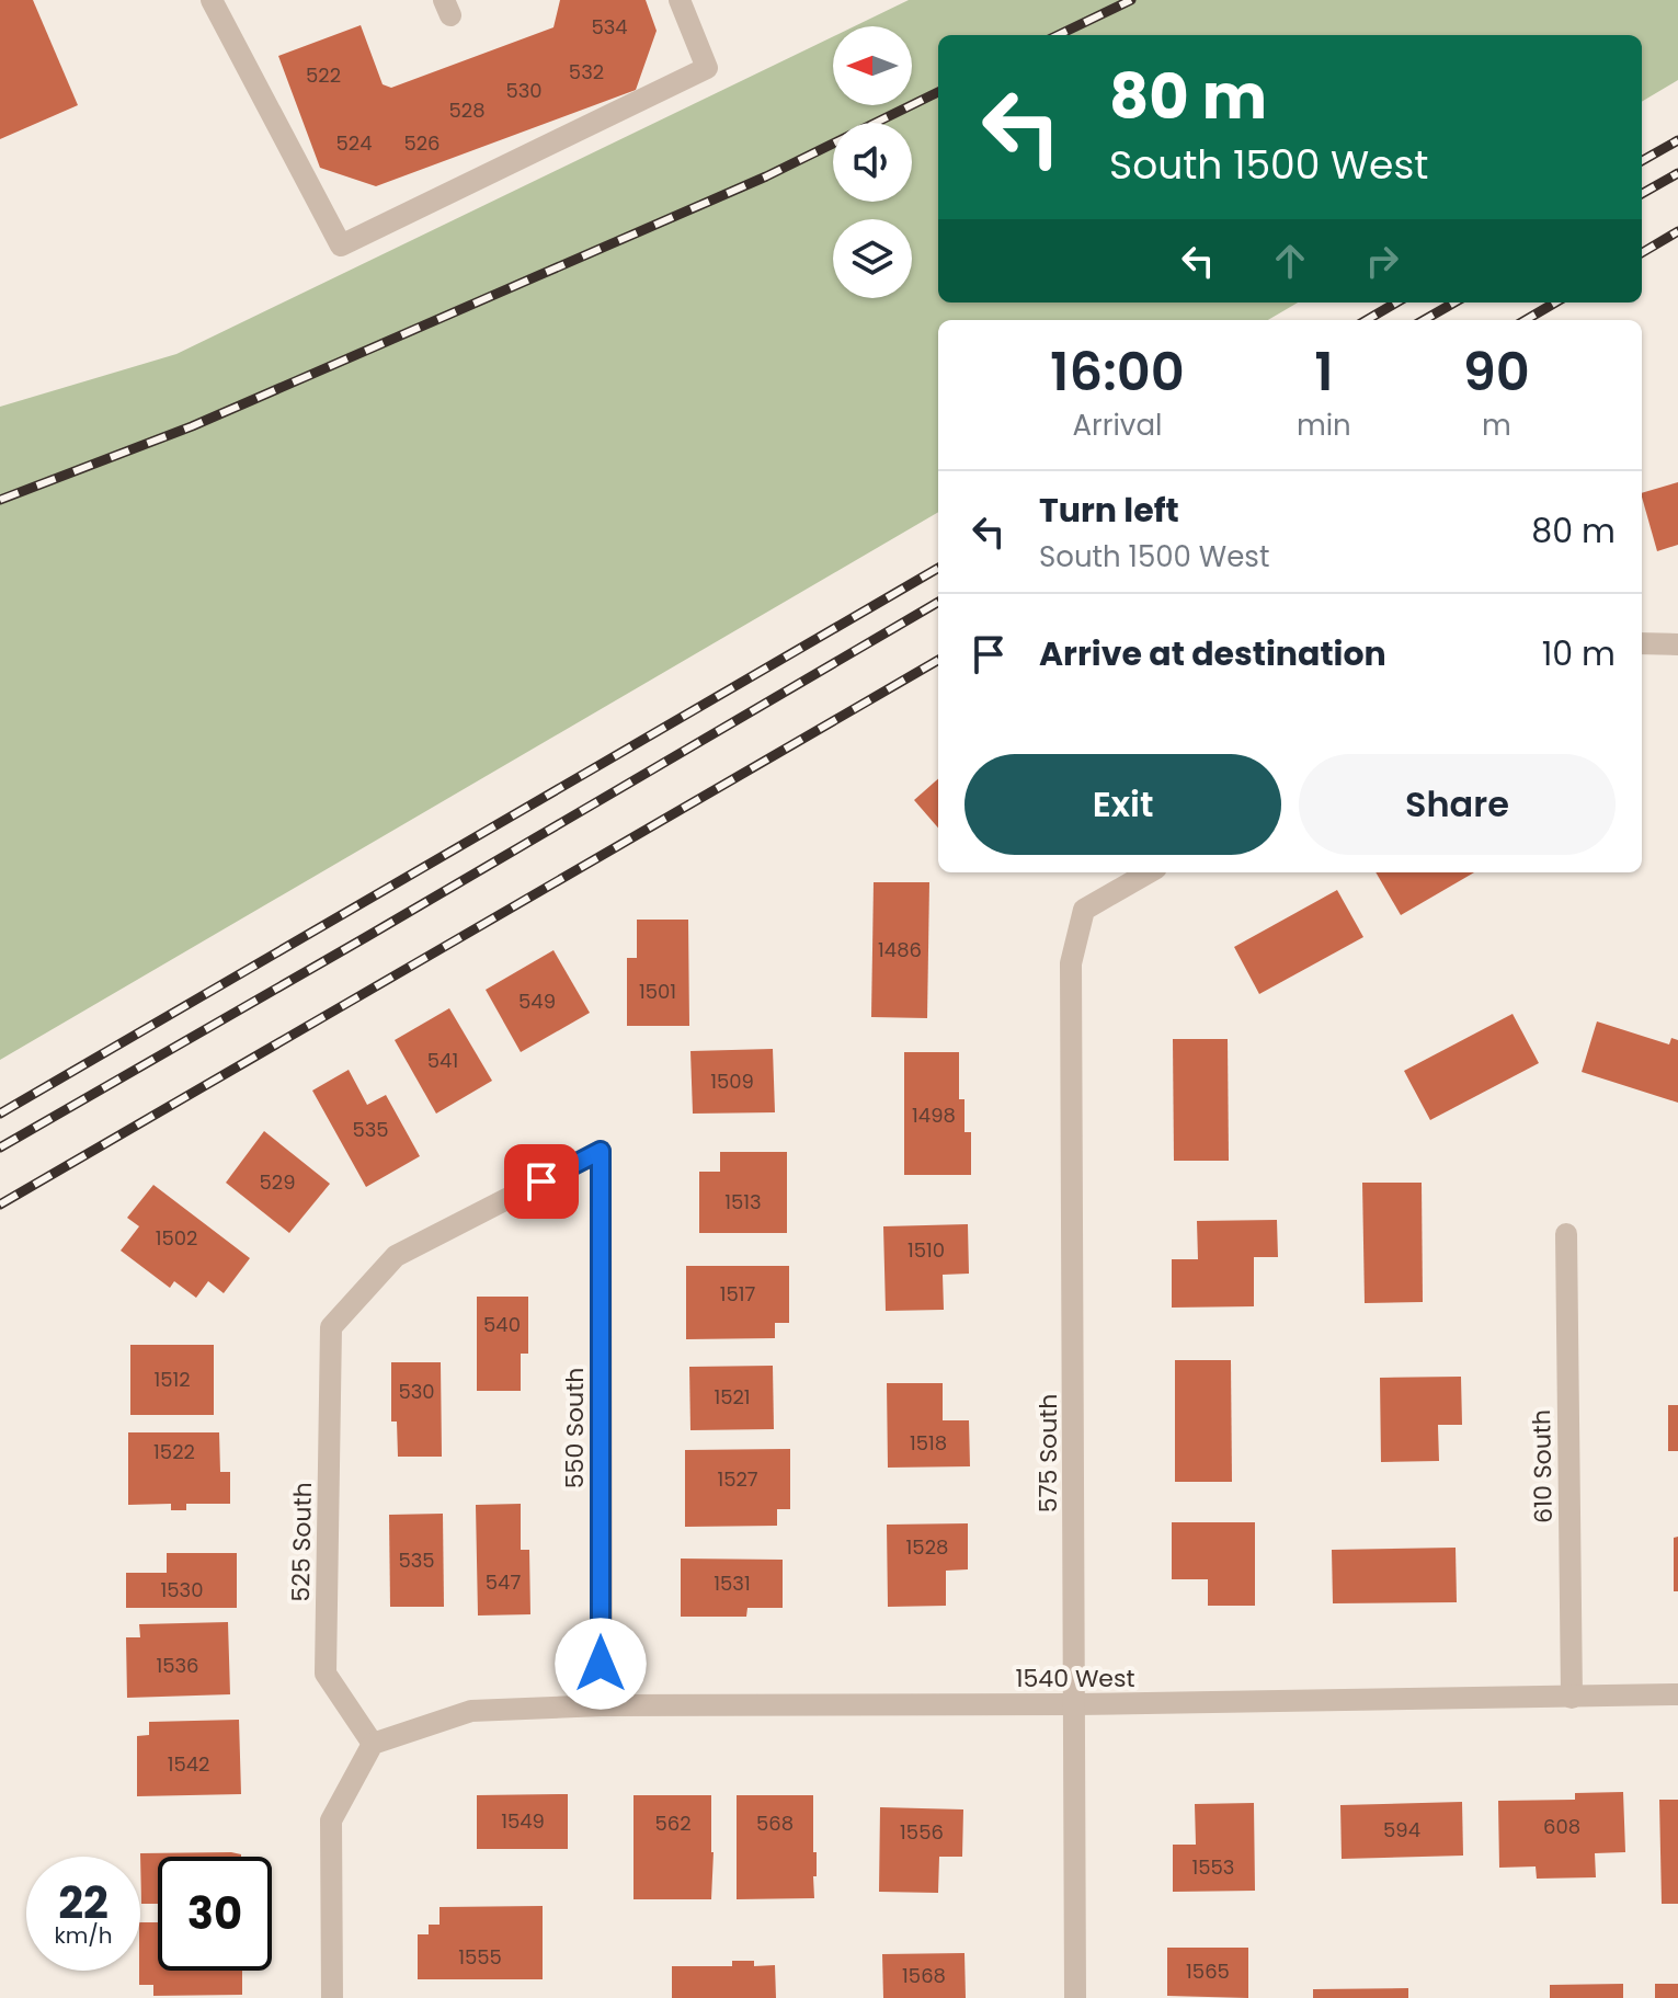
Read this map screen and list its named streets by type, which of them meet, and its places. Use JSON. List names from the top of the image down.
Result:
{
  "streets": {
    "street": [
      "550 South",
      "575 South",
      "610 South",
      "525 South",
      "1540 West"
    ]
  },
  "crossings": [
    ["550 South", "525 South"],
    ["550 South", "1540 West"],
    ["575 South", "1540 West"],
    ["610 South", "1540 West"],
    ["525 South", "1540 West"]
  ],
  "house_numbers": [
    "534",
    "532",
    "522",
    "530",
    "528",
    "524",
    "526",
    "1486",
    "1501",
    "549",
    "541",
    "1509",
    "1498",
    "535",
    "529",
    "1513",
    "1502",
    "1510",
    "1517",
    "540",
    "1512",
    "530",
    "1521",
    "1518",
    "1522",
    "1527",
    "1528",
    "535",
    "547",
    "1531",
    "1530",
    "1536",
    "1542",
    "1549",
    "562",
    "568",
    "608",
    "594",
    "1556",
    "1553",
    "1555",
    "1565",
    "1568"
  ],
  "north": "left",
  "page": {
    "turn": ["80 m", "South 1500 West"],
    "eta": [
      "16:00",
      "Arrival",
      "1",
      "min",
      "90",
      "m"
    ],
    "list": [
      {
        "name": "Turn left",
        "note": "South 1500 West",
        "value": "80 m"
      },
      {
        "name": "Arrive at destination",
        "value": "10 m"
      }
    ],
    "buttons": ["Exit", "Share"],
    "speed": "22 km/h",
    "limit": "30"
  }
}
